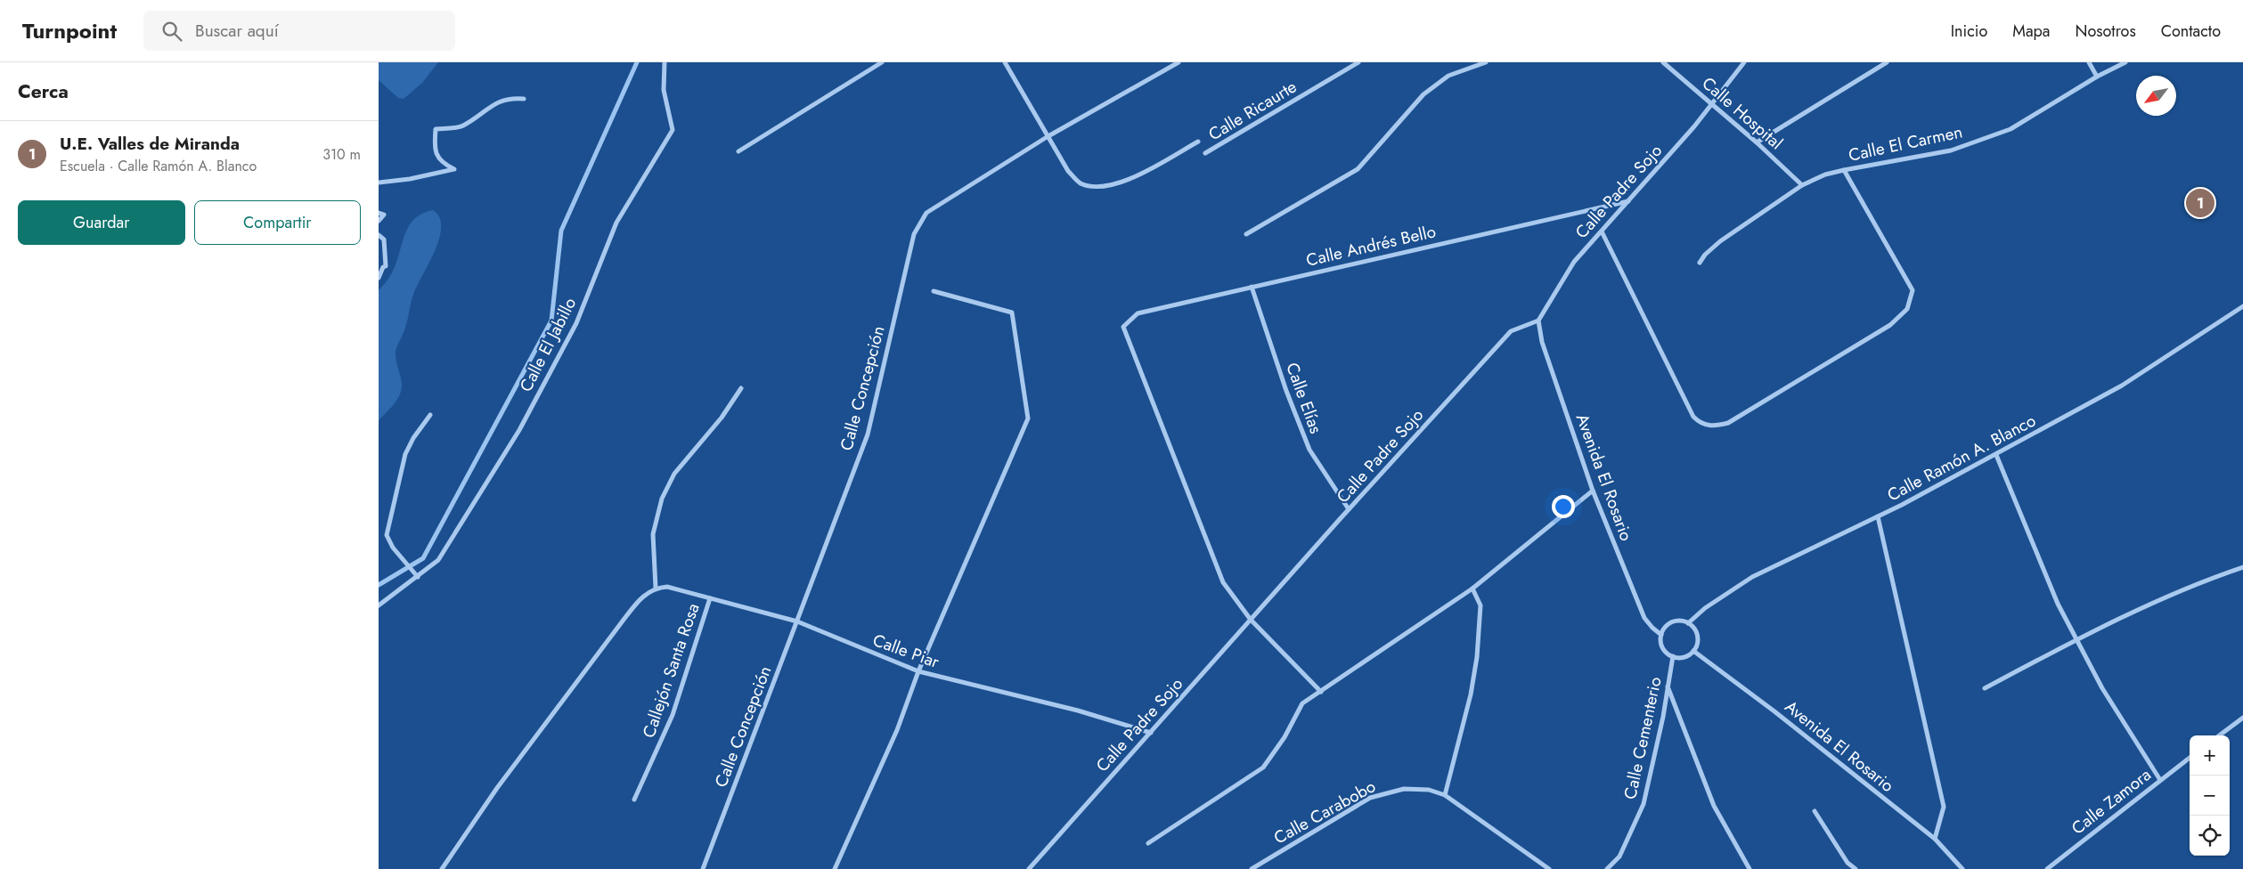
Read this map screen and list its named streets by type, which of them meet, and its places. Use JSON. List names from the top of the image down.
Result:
{
  "streets": {
    "street": [
      "Calle Ricaurte",
      "Calle Hospital",
      "Calle El Carmen",
      "Calle Padre Sojo",
      "Calle Andrés Bello",
      "Calle El Jabillo",
      "Calle Concepción",
      "Calle Elías",
      "Calle Ramón A. Blanco",
      "Avenida El Rosario",
      "Calle Piar",
      "Callejón Santa Rosa",
      "Calle Cementerio",
      "Calle Zamora",
      "Calle Carabobo"
    ]
  },
  "crossings": [
    ["Calle Hospital", "Calle El Carmen"],
    ["Calle Hospital", "Calle Padre Sojo"],
    ["Calle Padre Sojo", "Calle Andrés Bello"],
    ["Calle Padre Sojo", "Calle Elías"],
    ["Calle Padre Sojo", "Avenida El Rosario"],
    ["Calle Padre Sojo", "Calle Piar"],
    ["Calle Andrés Bello", "Calle Elías"],
    ["Calle Concepción", "Calle Piar"],
    ["Calle Ramón A. Blanco", "Avenida El Rosario"],
    ["Calle Ramón A. Blanco", "Calle Cementerio"],
    ["Avenida El Rosario", "Calle Cementerio"],
    ["Calle Piar", "Callejón Santa Rosa"]
  ],
  "north": "bottom left",
  "page": {
    "header": "Turnpoint",
    "search": "Buscar aquí",
    "nav": [
      "Inicio",
      "Mapa",
      "Nosotros",
      "Contacto"
    ],
    "heading": "Cerca",
    "list": [
      {
        "mark": "1",
        "name": "U.E. Valles de Miranda",
        "note": "Escuela · Calle Ramón A. Blanco",
        "value": "310 m"
      }
    ],
    "buttons": ["Guardar", "Compartir"],
    "pins": "1",
    "map_buttons": ["+", "−"]
  }
}
